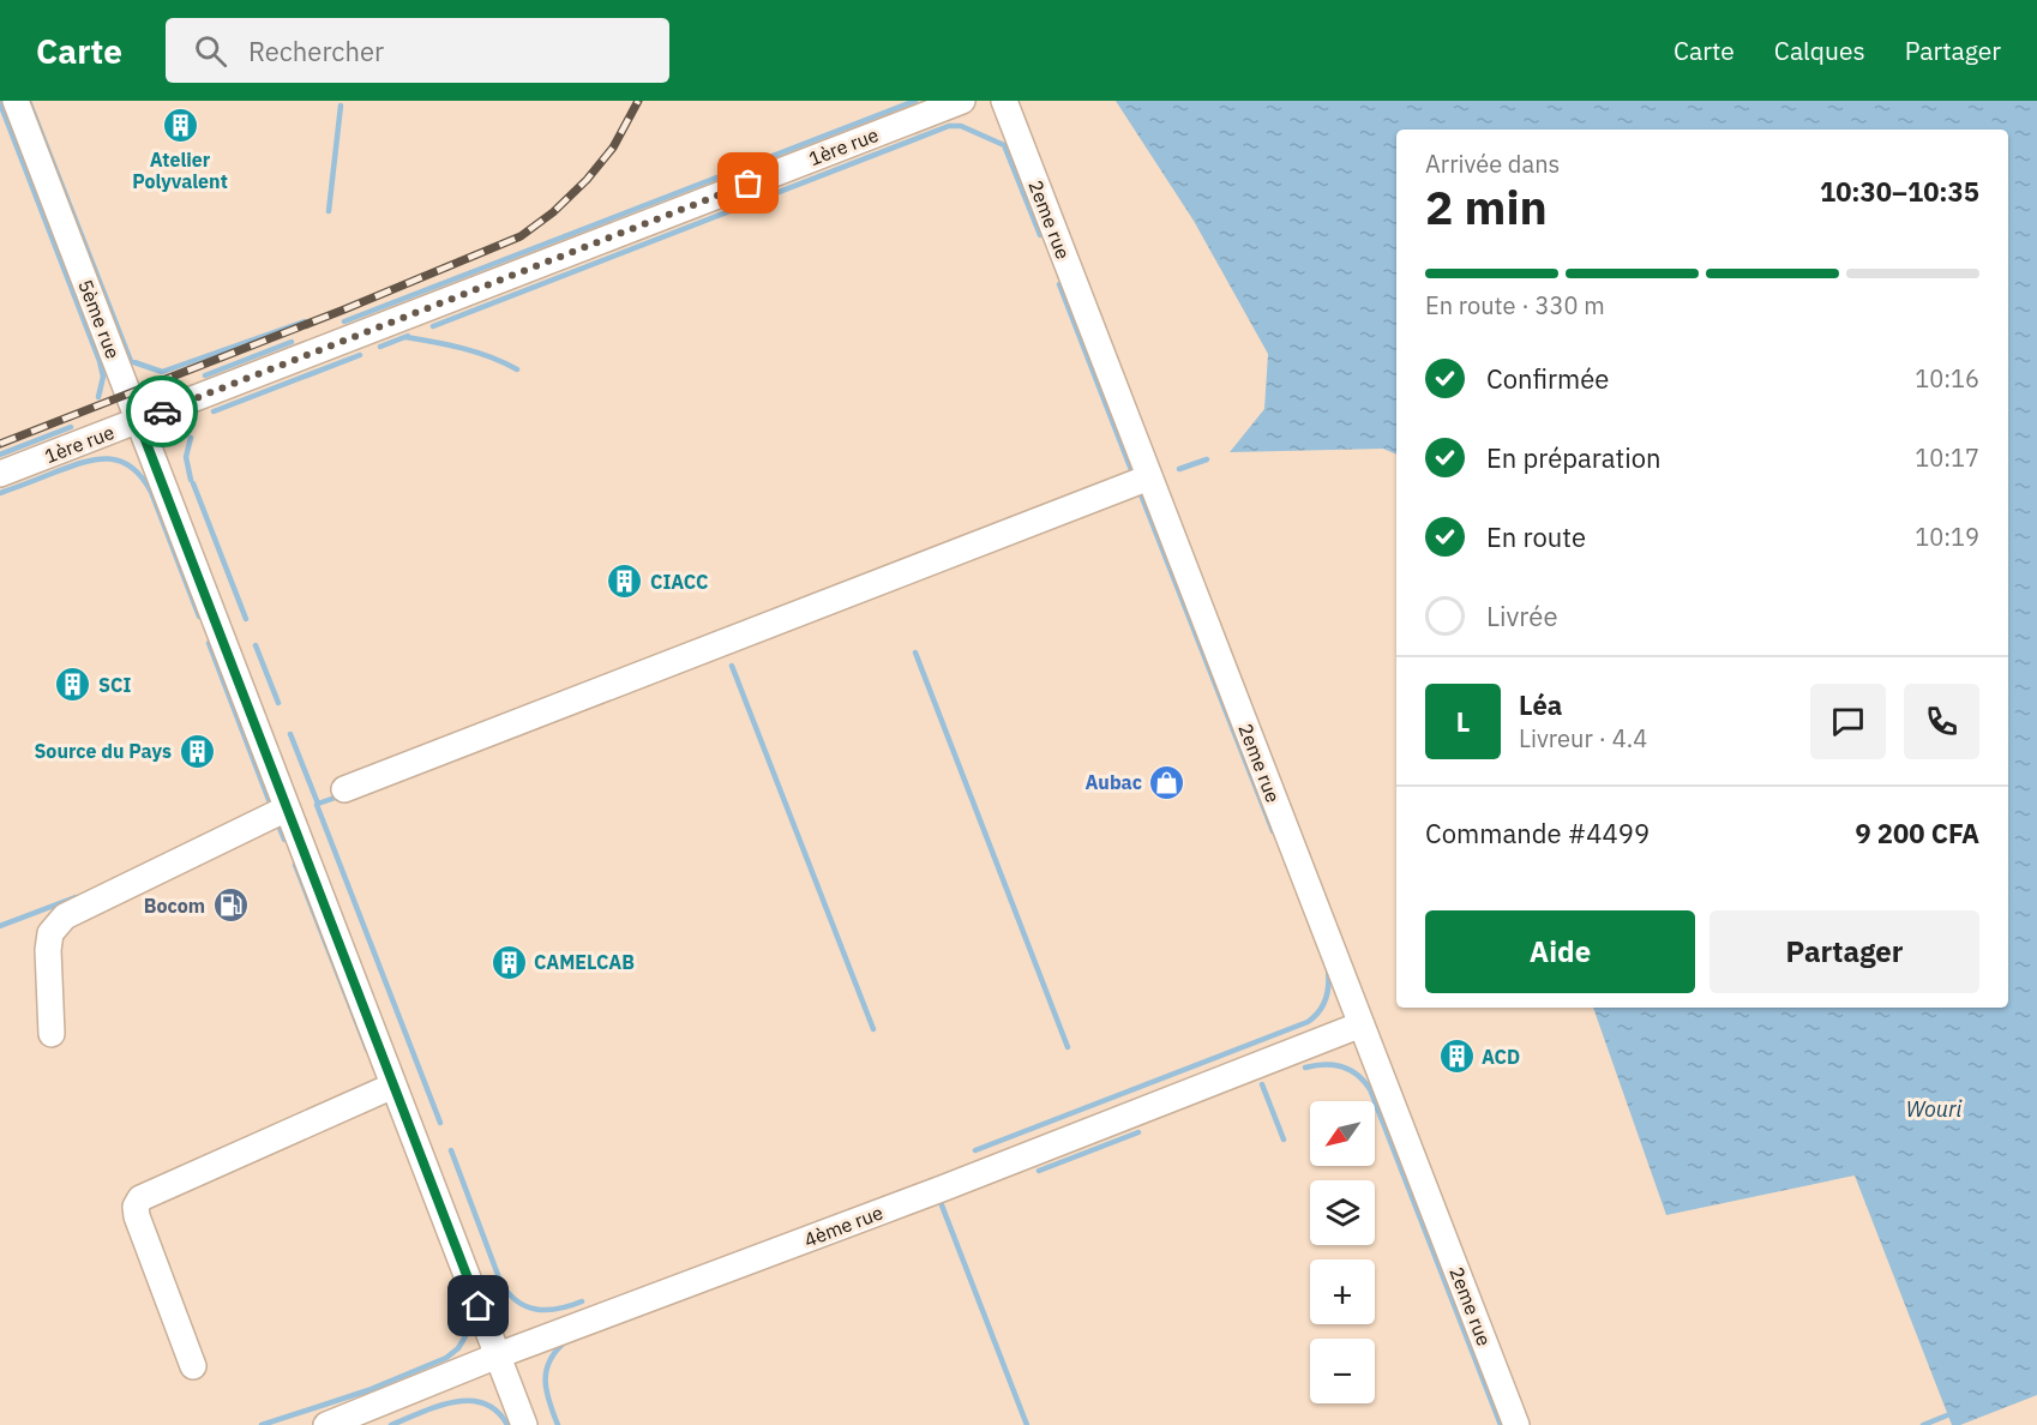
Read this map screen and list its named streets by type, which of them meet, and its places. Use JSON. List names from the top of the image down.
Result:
{
  "streets": {
    "street": [
      "1ère rue",
      "2eme rue",
      "5ème rue",
      "4ème rue"
    ]
  },
  "crossings": [
    ["1ère rue", "5ème rue"],
    ["2eme rue", "4ème rue"],
    ["5ème rue", "4ème rue"]
  ],
  "water": ["Wouri"],
  "places": {
    "building": [
      "Atelier Polyvalent",
      "CIACC",
      "SCI",
      "Source du Pays",
      "CAMELCAB",
      "ACD"
    ],
    "shop": ["Aubac"],
    "fuel station": ["Bocom"]
  },
  "north": "bottom left",
  "page": {
    "header": "Carte",
    "search": "Rechercher",
    "nav": ["Carte", "Calques", "Partager"],
    "heading": ["2 min", "Arrivée dans", "10:30–10:35"],
    "panel": [
      "Léa",
      "Livreur · 4.4",
      "Commande #4499",
      "9 200 CFA"
    ],
    "bar": "En route · 330 m",
    "list": [
      ["Confirmée", "10:16"],
      ["En préparation", "10:17"],
      ["En route", "10:19"],
      "Livrée"
    ],
    "round": "L",
    "buttons": ["Aide", "Partager"],
    "map_buttons": ["+", "−"]
  }
}
